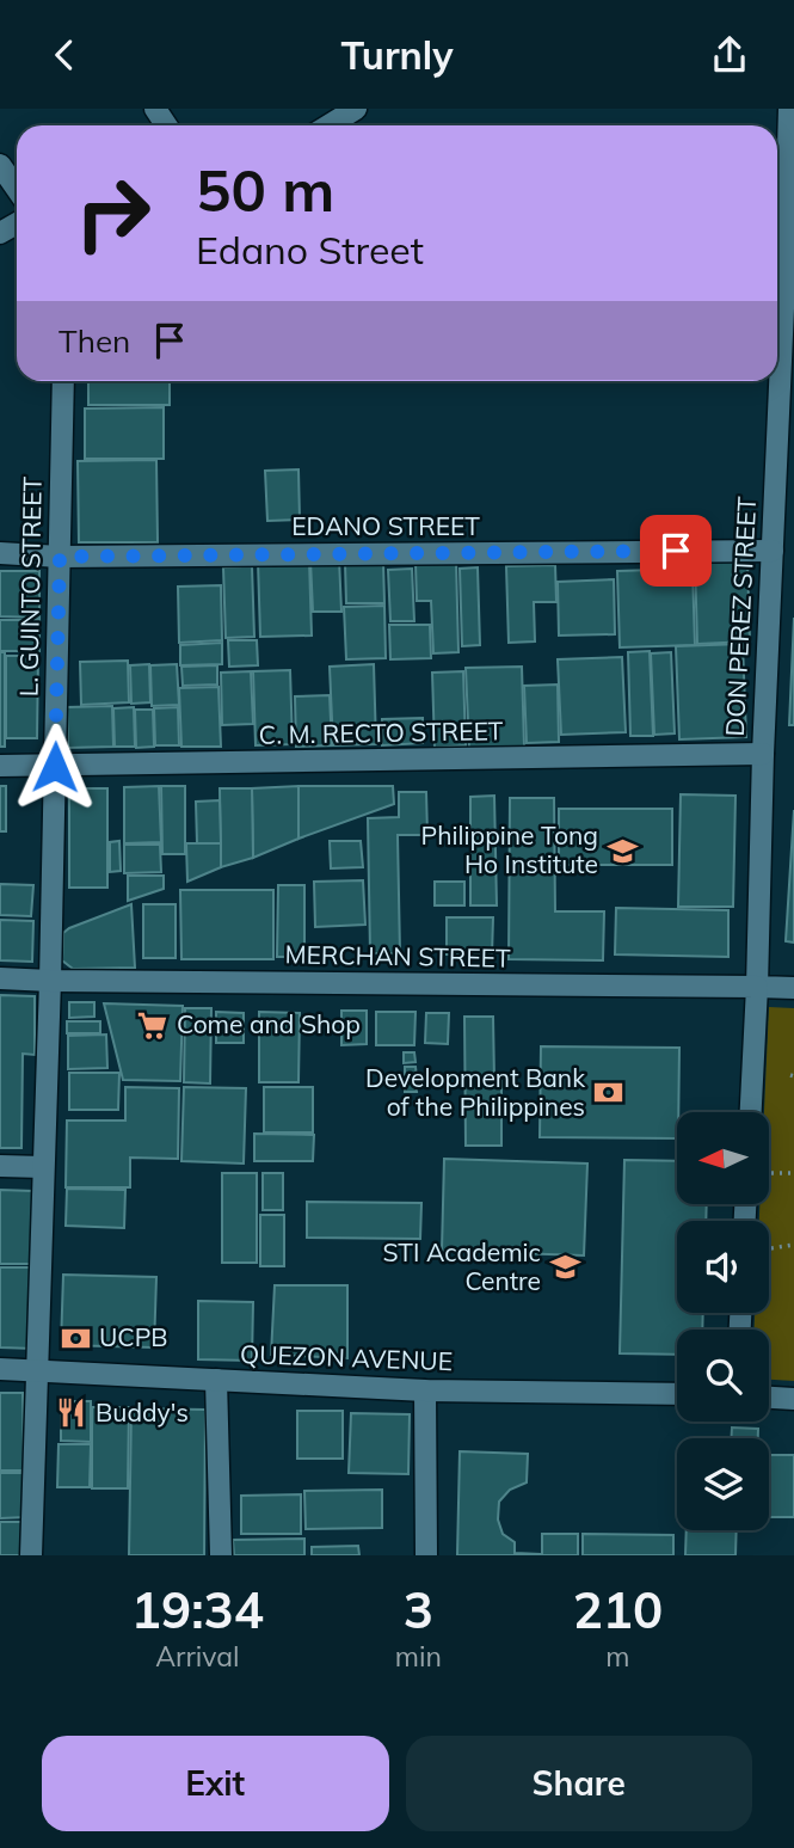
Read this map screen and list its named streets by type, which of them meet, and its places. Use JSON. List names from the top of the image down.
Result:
{
  "streets": {
    "street": [
      "EDANO STREET",
      "L. GUINTO STREET",
      "DON PEREZ STREET",
      "C. M. RECTO STREET",
      "MERCHAN STREET",
      "QUEZON AVENUE"
    ]
  },
  "crossings": [
    ["EDANO STREET", "L. GUINTO STREET"],
    ["EDANO STREET", "DON PEREZ STREET"],
    ["L. GUINTO STREET", "C. M. RECTO STREET"],
    ["L. GUINTO STREET", "MERCHAN STREET"],
    ["L. GUINTO STREET", "QUEZON AVENUE"],
    ["DON PEREZ STREET", "C. M. RECTO STREET"],
    ["DON PEREZ STREET", "MERCHAN STREET"]
  ],
  "places": {
    "school or university": ["Philippine Tong Ho Institute", "STI Academic Centre"],
    "supermarket": ["Come and Shop"],
    "bank": ["Development Bank of the Philippines", "UCPB"],
    "restaurant": ["Buddy's"]
  },
  "north": "left",
  "page": {
    "header": "Turnly",
    "turn": ["50 m", "Edano Street"],
    "then": "Then",
    "eta": [
      "19:34",
      "Arrival",
      "3",
      "min",
      "210",
      "m"
    ],
    "buttons": ["Exit", "Share"]
  }
}
